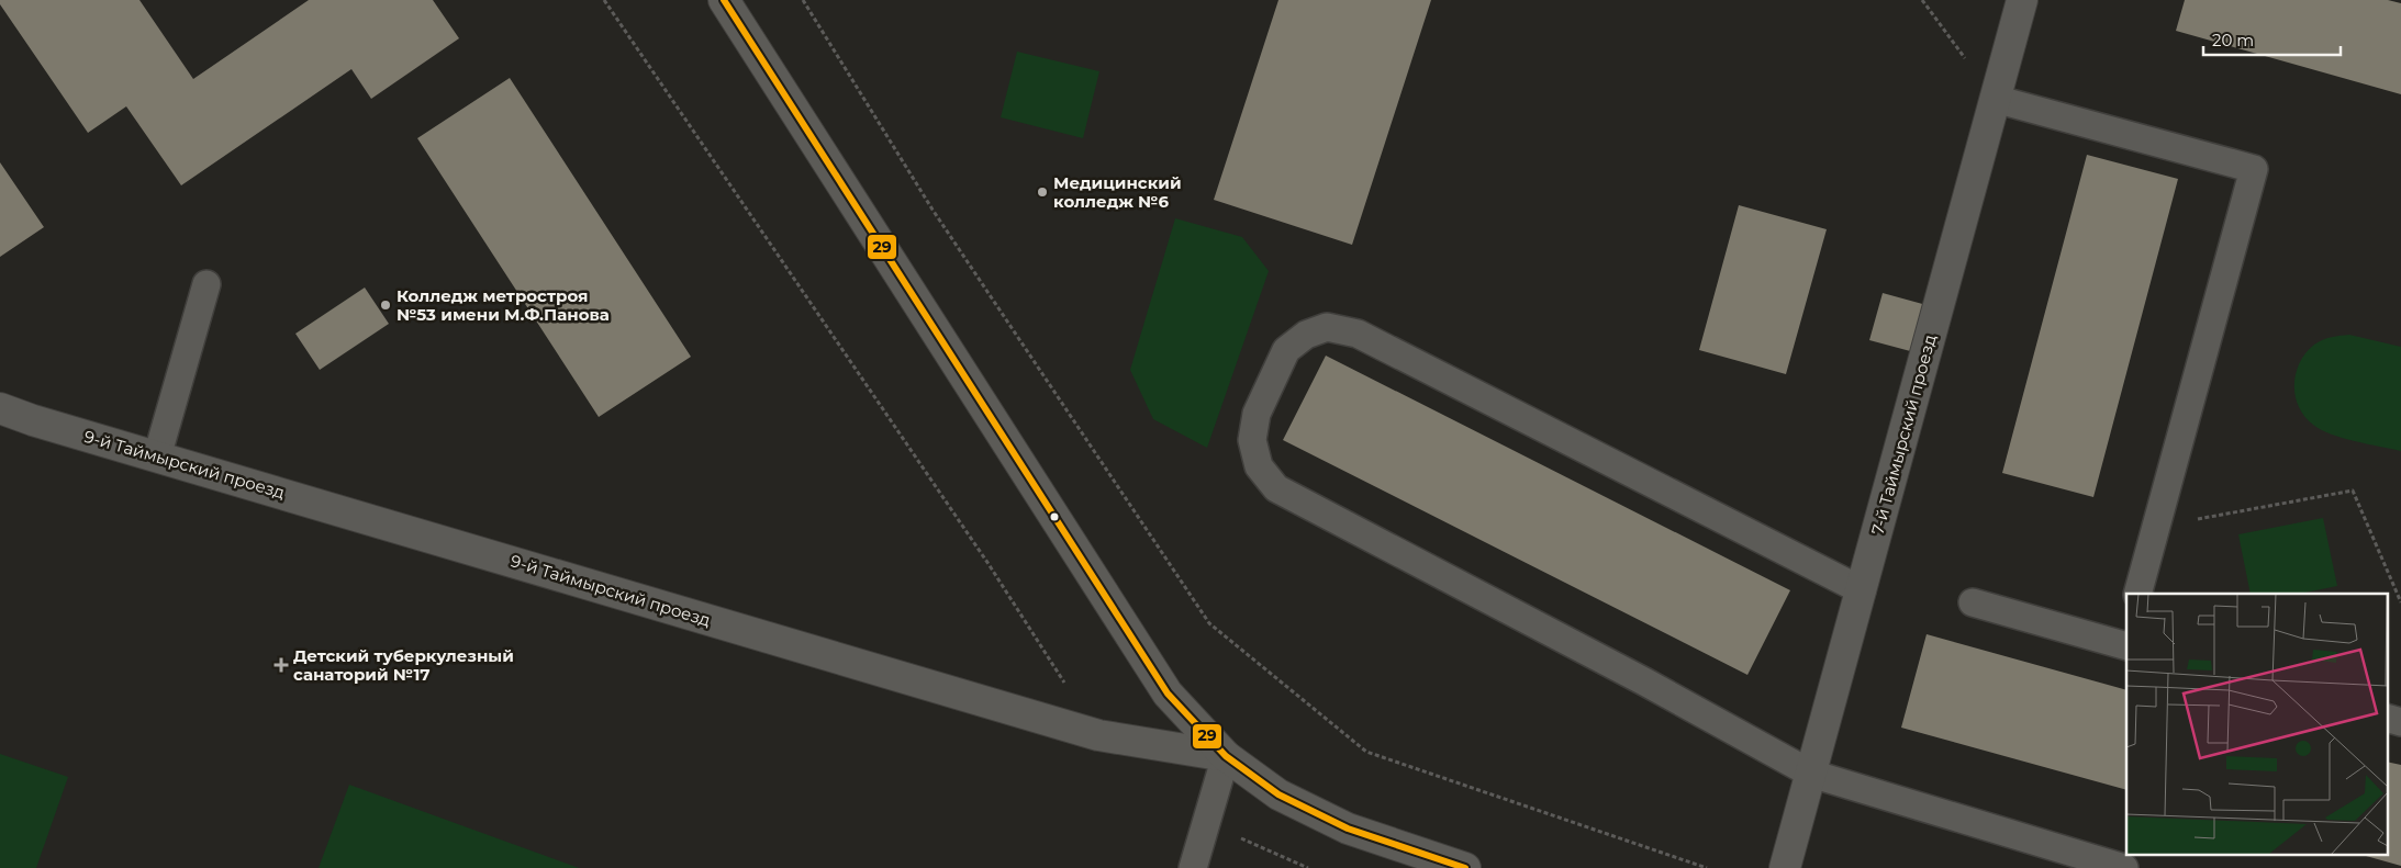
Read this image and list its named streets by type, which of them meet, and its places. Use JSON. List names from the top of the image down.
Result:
{
  "streets": {
    "street": ["7-й Таймырский проезд", "9-й Таймырский проезд"]
  },
  "places": {
    "other": ["Медицинский колледж №6", "Колледж метростроя №53 имени М.Ф.Панова"],
    "health": ["Детский туберкулезный санаторий №17"]
  },
  "lines": ["transit line 29"],
  "scale_bar": "20 m"
}
